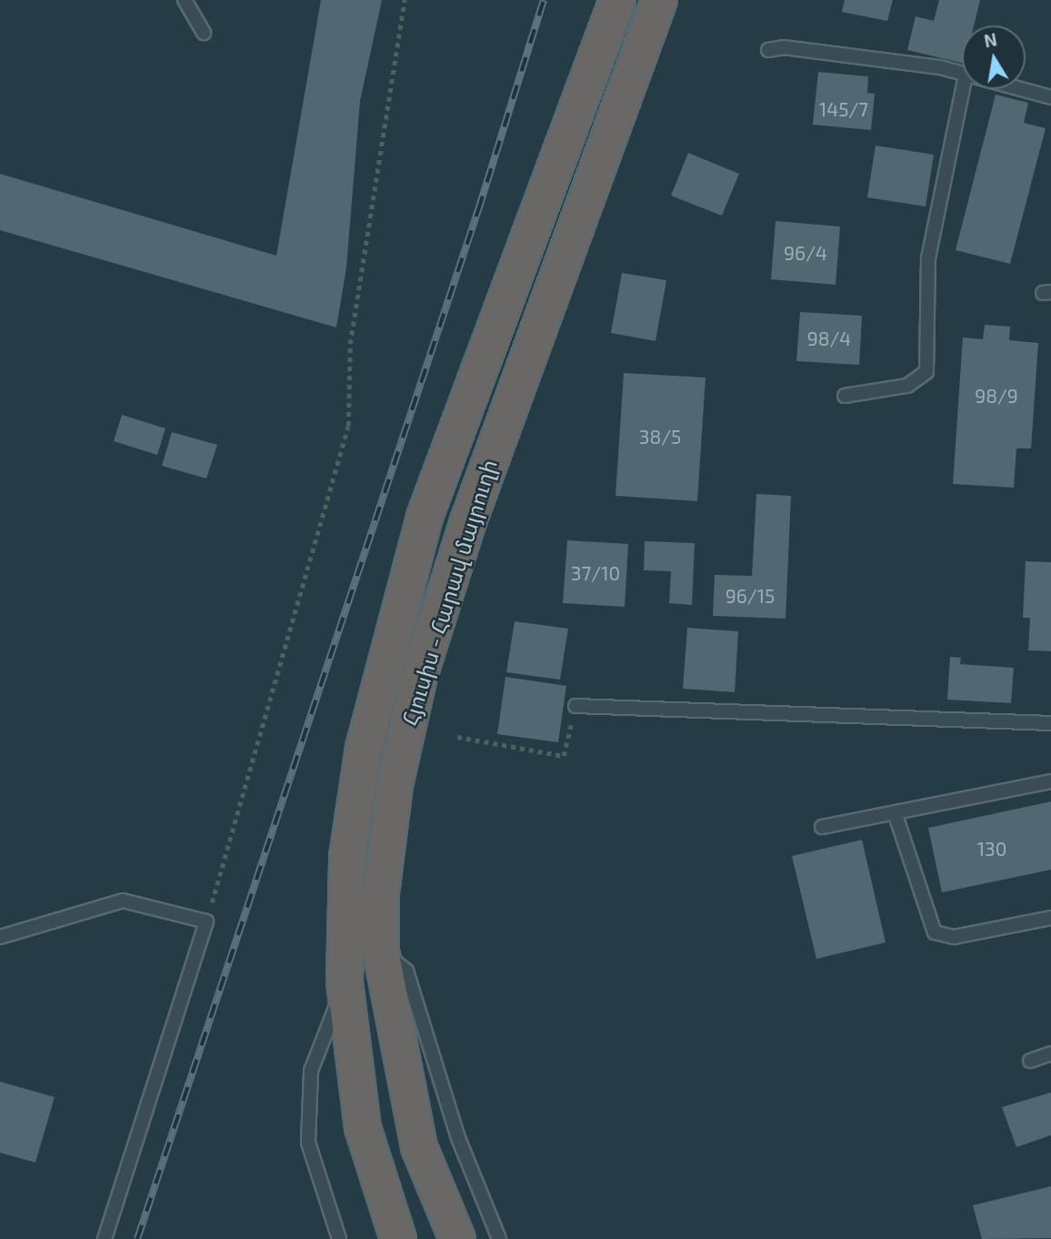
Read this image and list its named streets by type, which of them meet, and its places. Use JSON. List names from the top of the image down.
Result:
{
  "streets": {
    "highway": ["Հյուսիս - Հարավ մայրուղի"]
  },
  "house_numbers": [
    "145/7",
    "96/4",
    "98/4",
    "98/9",
    "38/5",
    "37/10",
    "96/15",
    "130"
  ],
  "north": "top"
}
